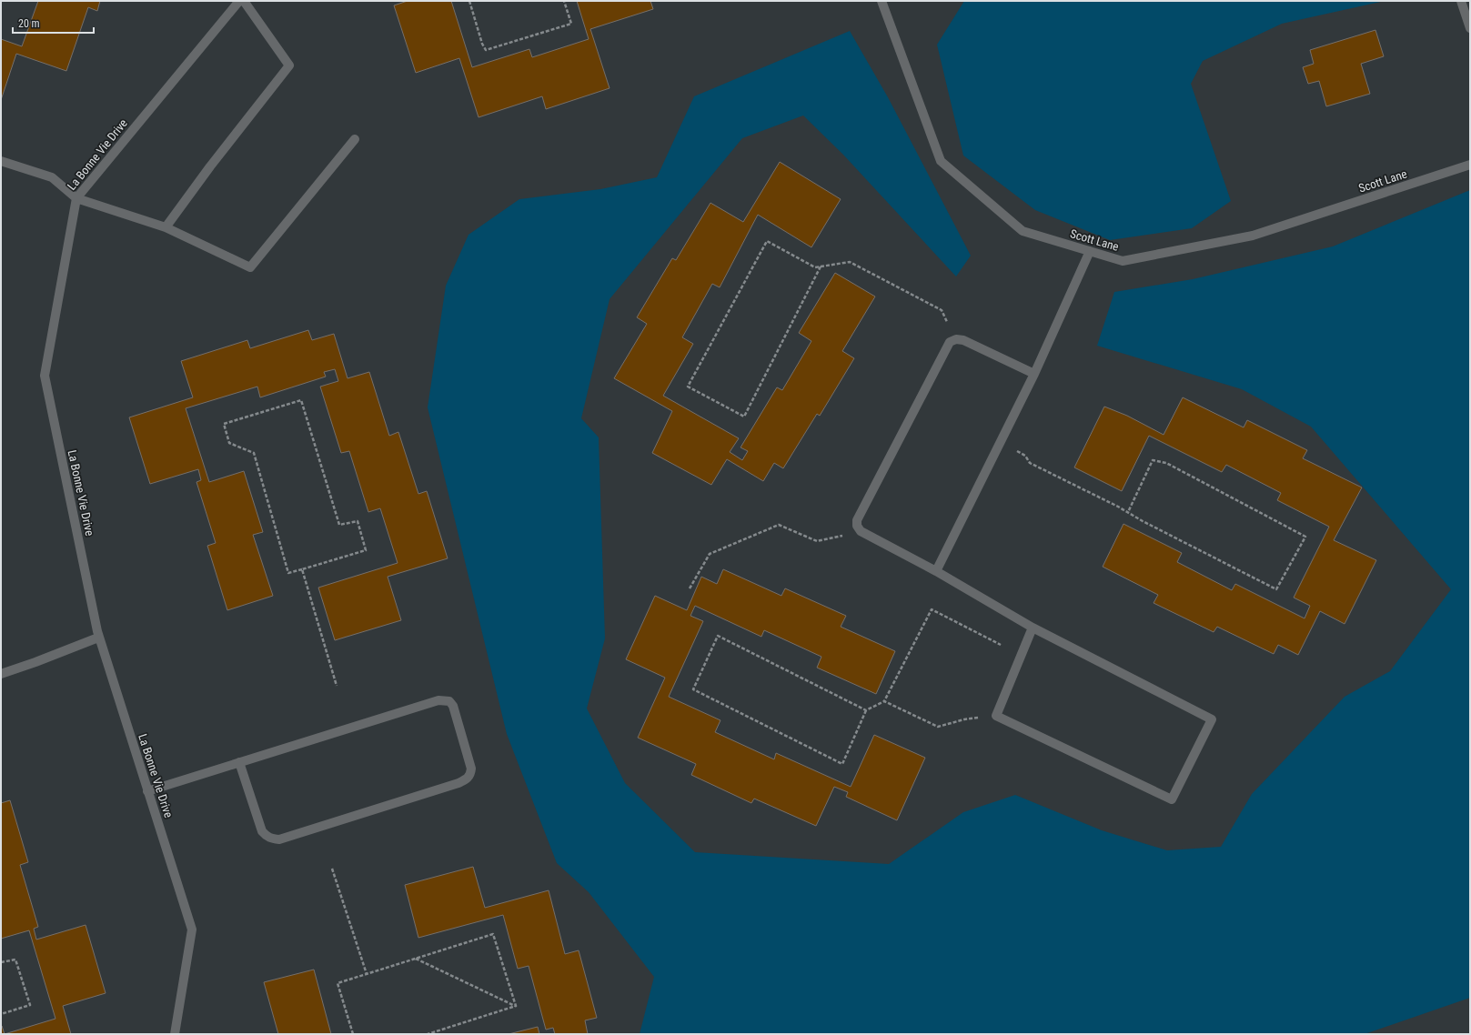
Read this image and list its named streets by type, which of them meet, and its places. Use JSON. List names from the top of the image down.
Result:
{
  "streets": {
    "street": ["La Bonne Vie Drive", "Scott Lane"]
  },
  "scale_bar": "20 m"
}
